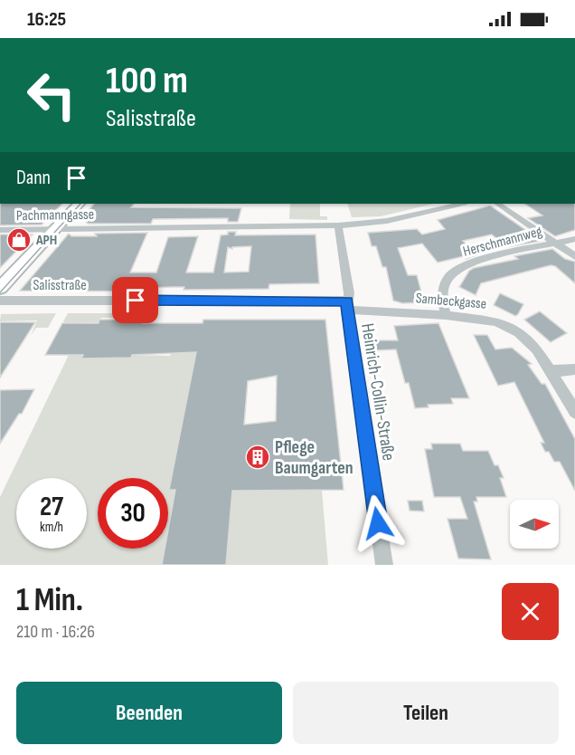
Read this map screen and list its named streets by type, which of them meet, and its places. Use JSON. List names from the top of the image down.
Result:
{
  "streets": {
    "street": [
      "Pachmanngasse",
      "Herschmannweg",
      "Salisstraße",
      "Sambeckgasse",
      "Heinrich-Collin-Straße"
    ]
  },
  "crossings": [
    ["Pachmanngasse", "Heinrich-Collin-Straße"],
    ["Herschmannweg", "Sambeckgasse"],
    ["Salisstraße", "Sambeckgasse"],
    ["Salisstraße", "Heinrich-Collin-Straße"],
    ["Sambeckgasse", "Heinrich-Collin-Straße"]
  ],
  "places": {
    "shop": ["APH"],
    "building": ["Pflege Baumgarten"]
  },
  "north": "right",
  "page": {
    "status": "16:25",
    "turn": ["100 m", "Salisstraße"],
    "then": "Dann",
    "speed": "27 km/h",
    "limit": "30",
    "heading": ["1 Min.", "210 m · 16:26"],
    "buttons": ["Beenden", "Teilen"]
  }
}
